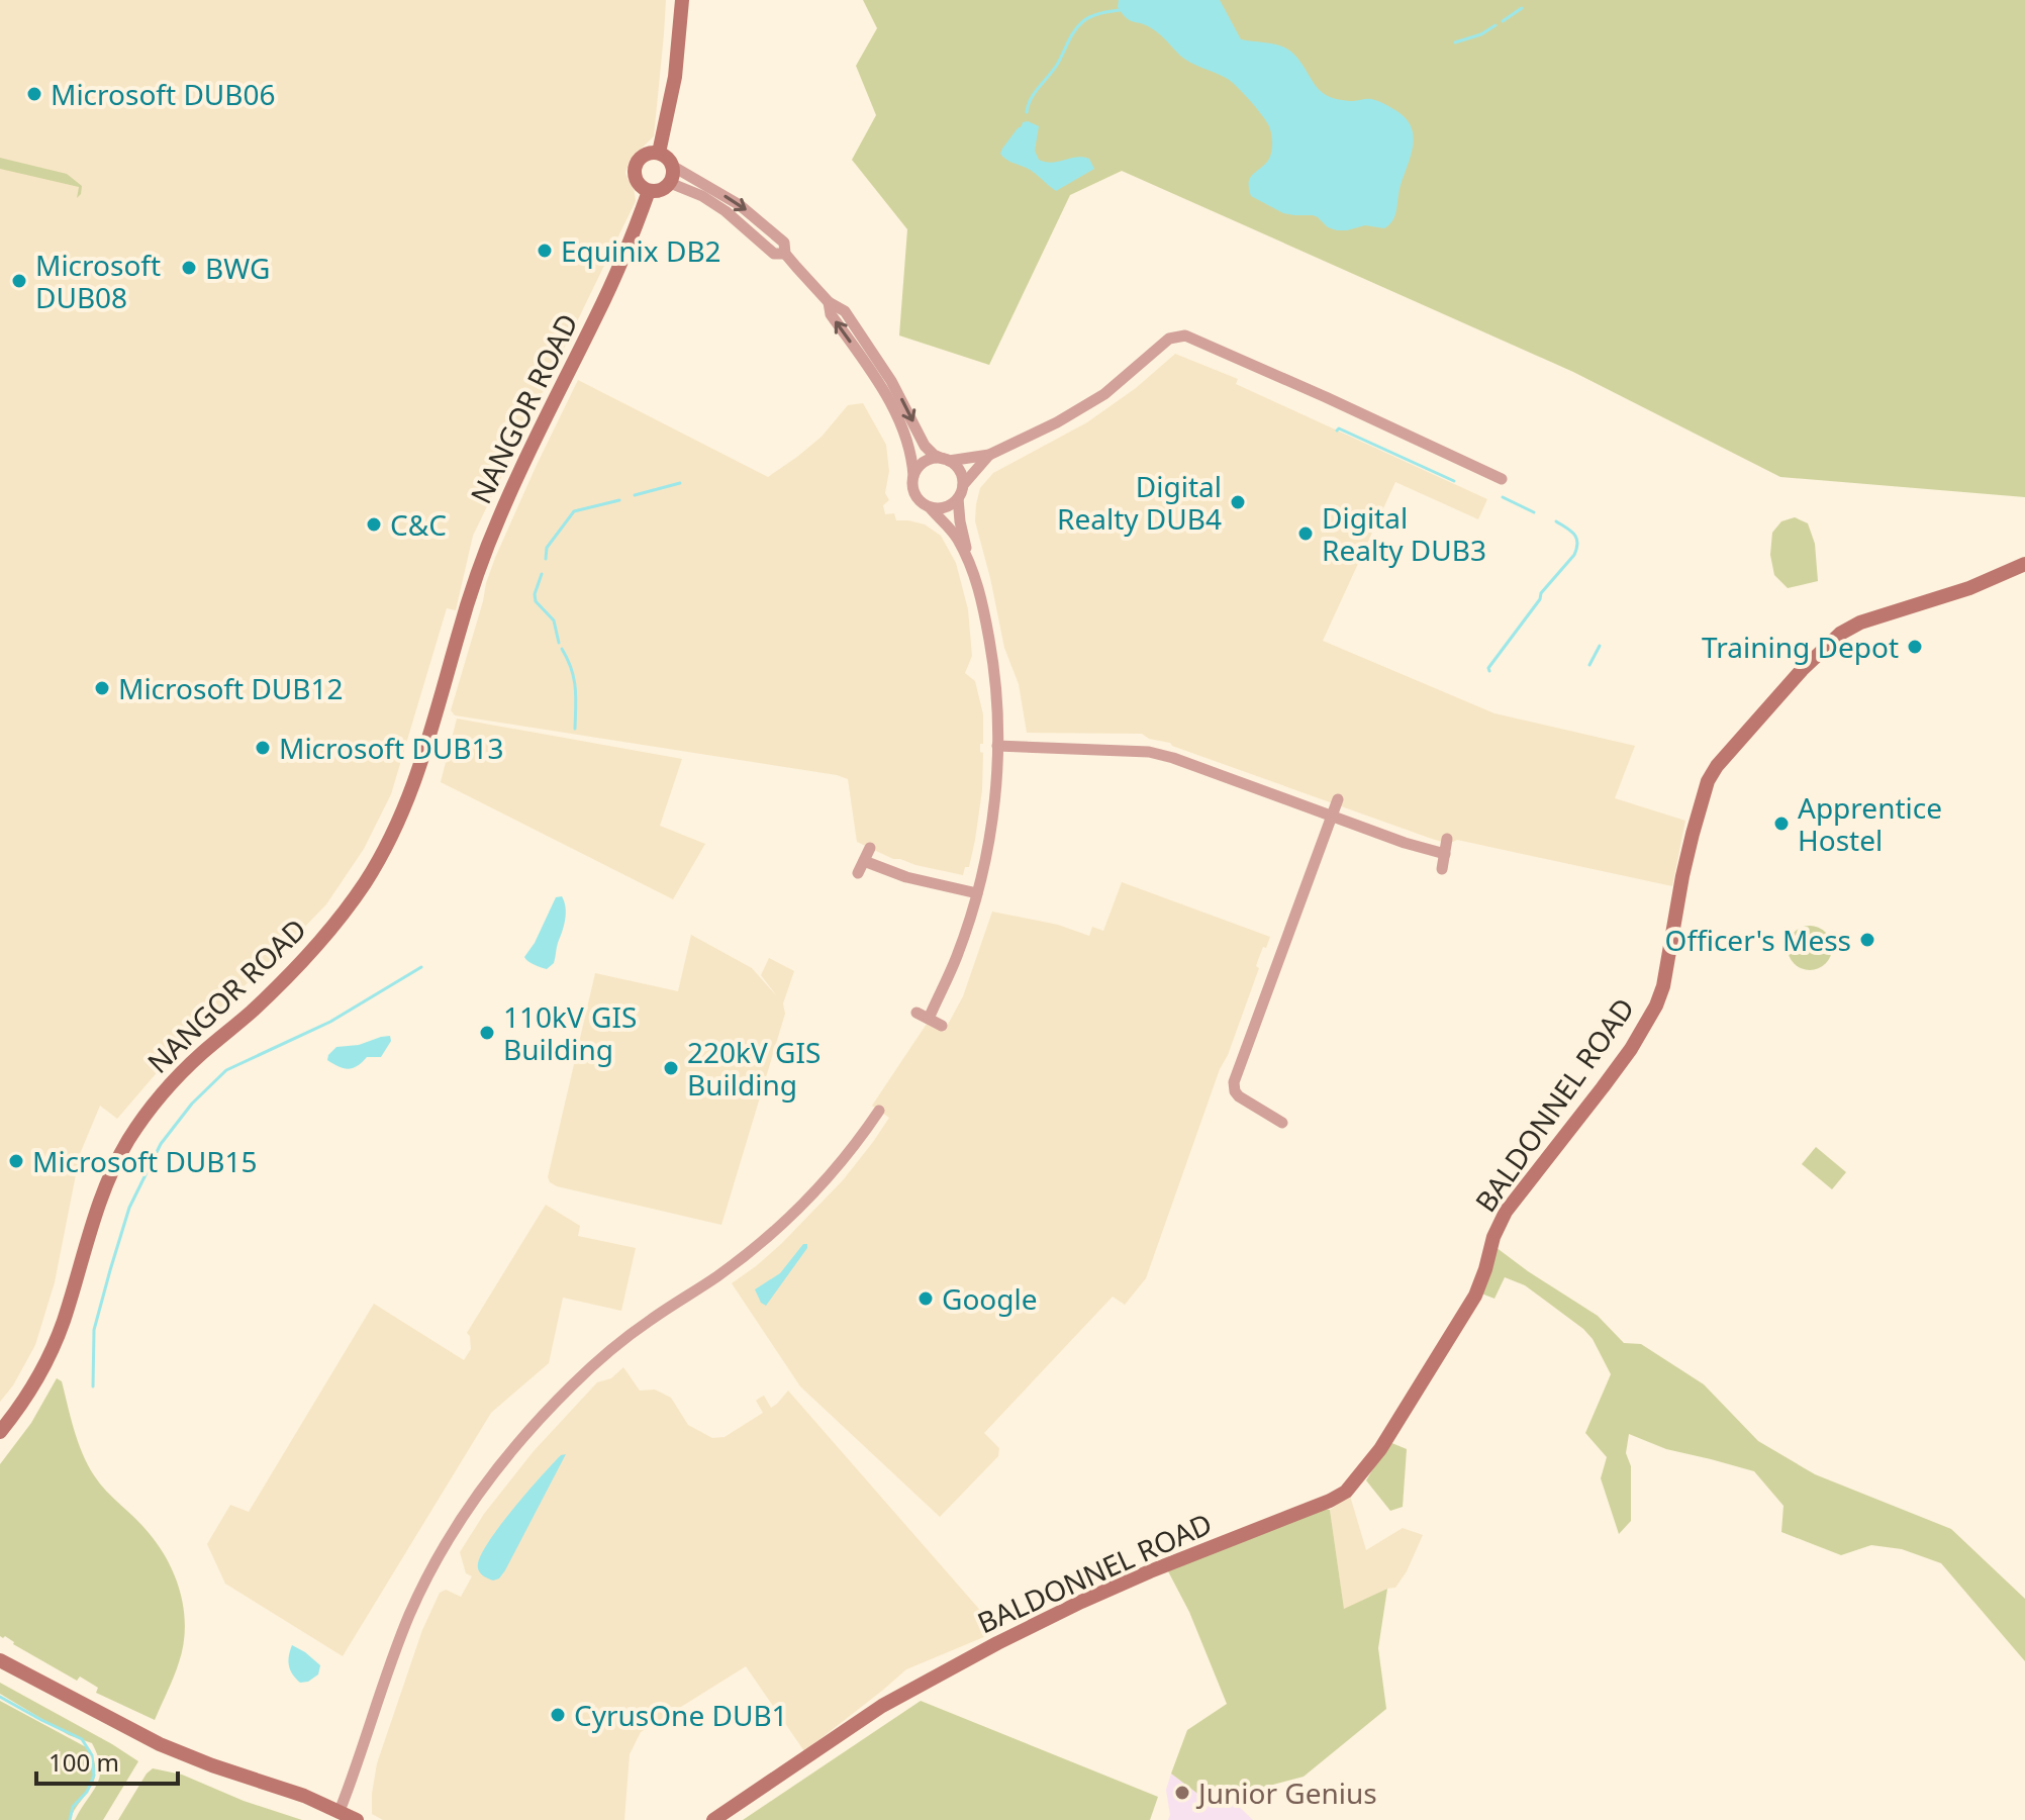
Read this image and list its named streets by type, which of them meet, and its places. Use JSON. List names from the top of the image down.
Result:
{
  "streets": {
    "street": ["NANGOR ROAD", "BALDONNEL ROAD"]
  },
  "places": [
    "Microsoft DUB06",
    "Equinix DB2",
    "BWG",
    "Microsoft DUB08",
    "Digital Realty DUB4",
    "C&C",
    "Digital Realty DUB3",
    "Training Depot",
    "Microsoft DUB12",
    "Microsoft DUB13",
    "Apprentice Hostel",
    "Officer's Mess",
    "110kV GIS Building",
    "220kV GIS Building",
    "Microsoft DUB15",
    "Google",
    "CyrusOne DUB1",
    "Junior Genius"
  ],
  "scale_bar": "100 m"
}
